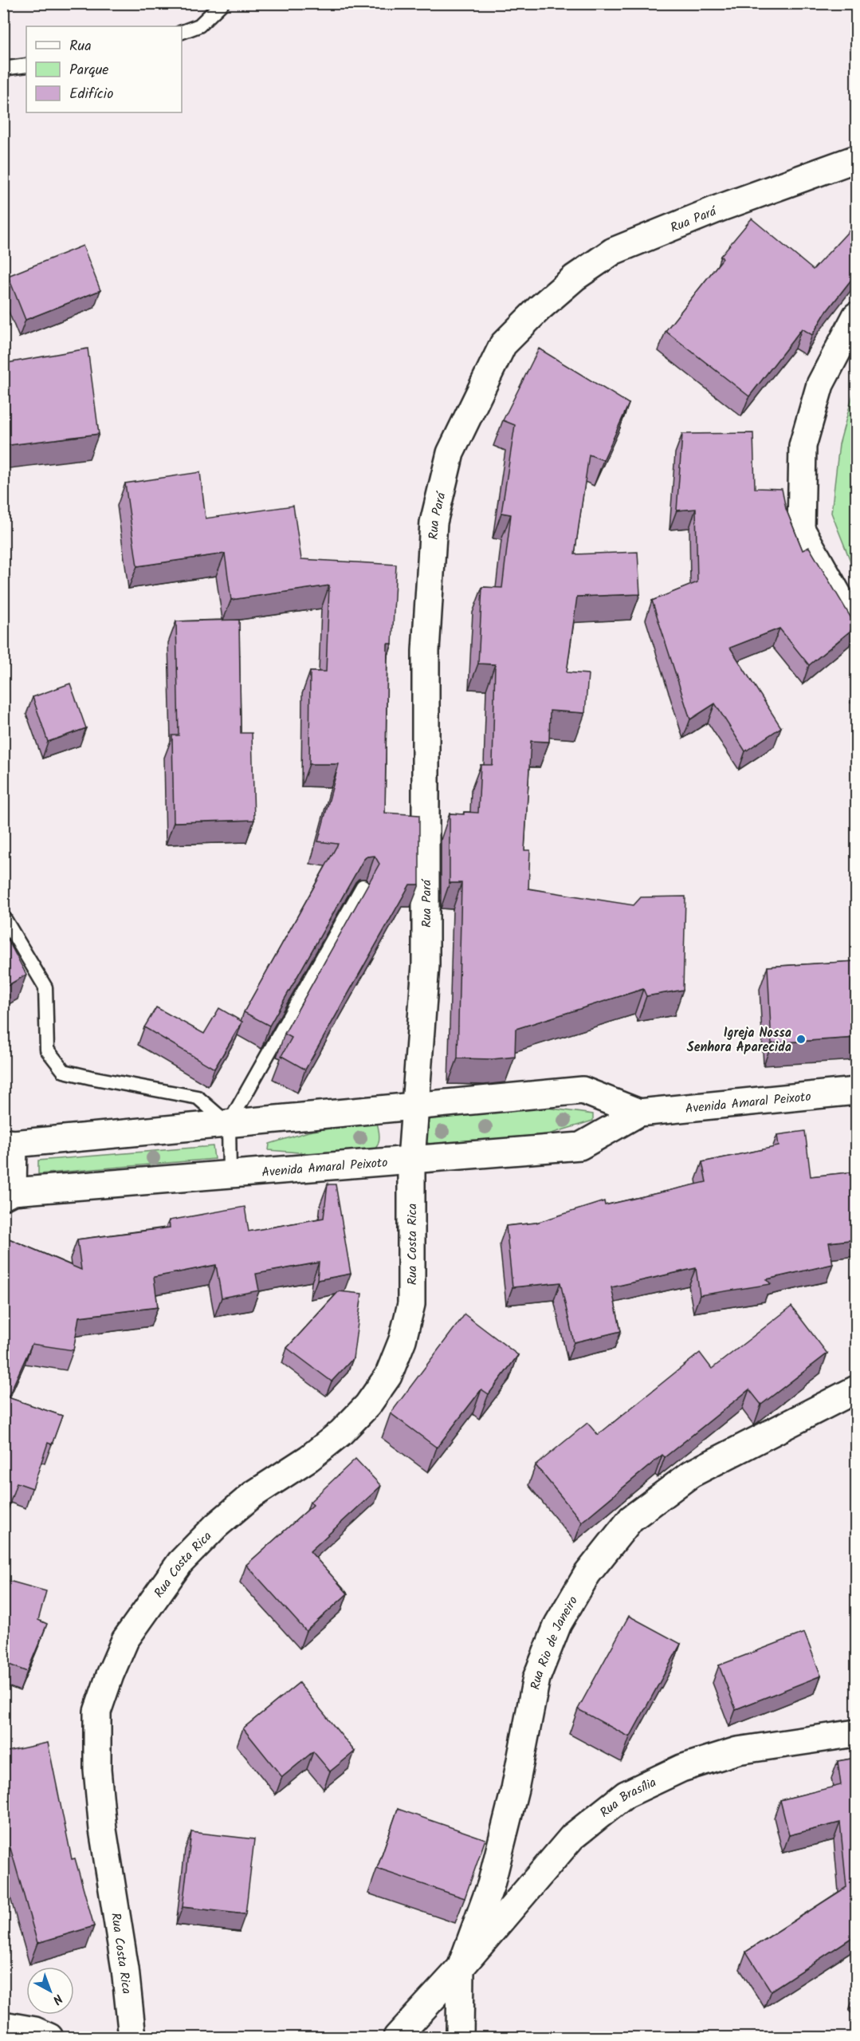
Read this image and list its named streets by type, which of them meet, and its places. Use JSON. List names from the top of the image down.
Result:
{
  "streets": {
    "street": [
      "Rua Pará",
      "Avenida Amaral Peixoto",
      "Rua Costa Rica",
      "Rua Rio de Janeiro",
      "Rua Brasília"
    ]
  },
  "crossings": [
    ["Rua Pará", "Avenida Amaral Peixoto"],
    ["Rua Pará", "Rua Costa Rica"],
    ["Avenida Amaral Peixoto", "Rua Costa Rica"],
    ["Rua Rio de Janeiro", "Rua Brasília"]
  ],
  "places": ["Igreja Nossa Senhora Aparecida"],
  "legend": ["Rua", "Parque", "Edifício"],
  "north": "bottom right"
}
